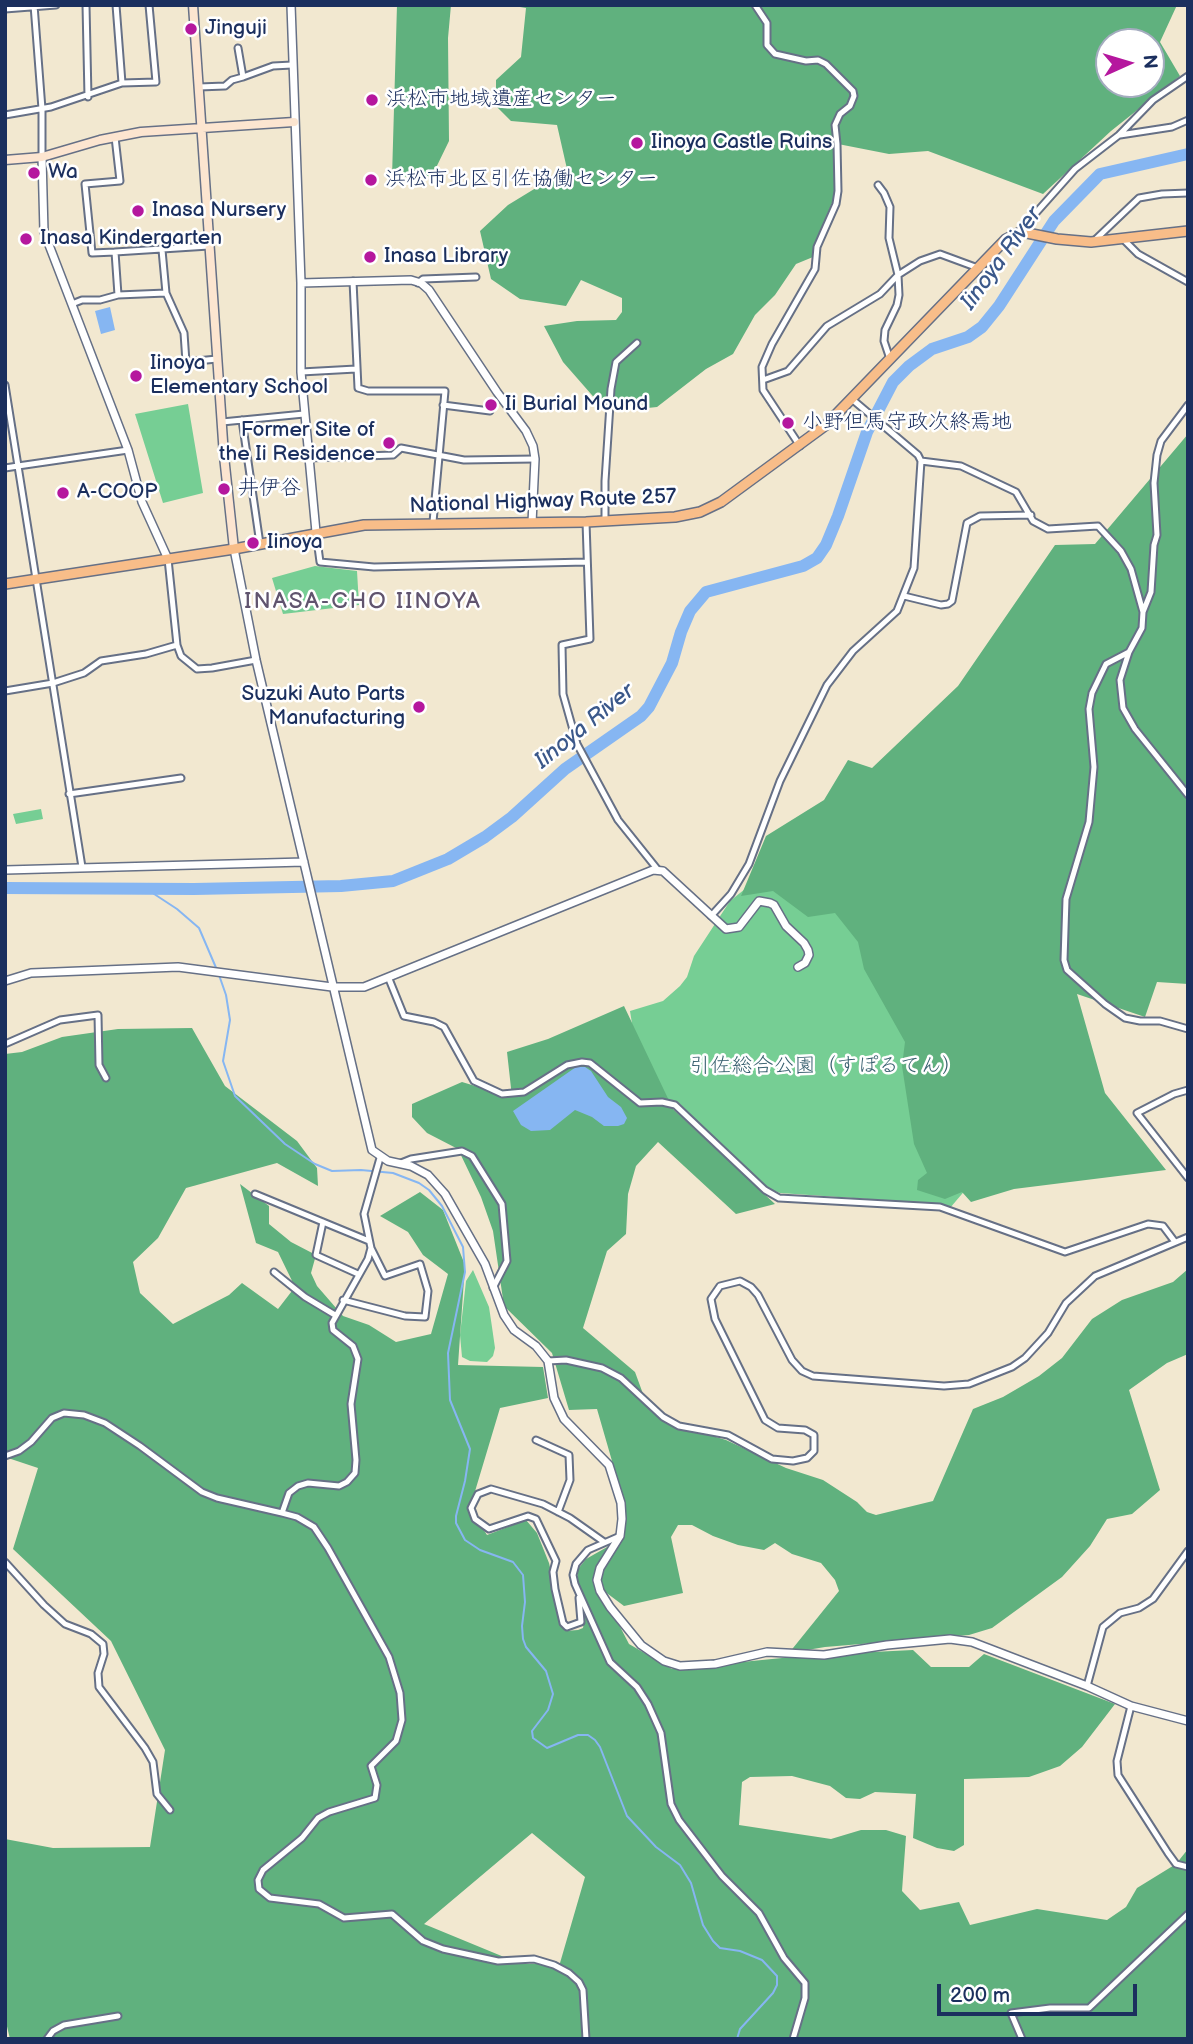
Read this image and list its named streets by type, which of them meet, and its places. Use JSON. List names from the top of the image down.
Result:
{
  "streets": {
    "highway": ["National Highway Route 257"]
  },
  "districts": ["INASA-CHO IINOYA"],
  "water": ["Iinoya River"],
  "parks": ["引佐総合公園（すぽるてん）"],
  "places": [
    "Jinguji",
    "浜松市地域遺産センター",
    "Iinoya Castle Ruins",
    "Wa",
    "浜松市北区引佐協働センター",
    "Inasa Nursery",
    "Inasa Kindergarten",
    "Inasa Library",
    "Iinoya Elementary School",
    "Ii Burial Mound",
    "小野但馬守政次終焉地",
    "Former Site of the Ii Residence",
    "井伊谷",
    "A-COOP",
    "Iinoya",
    "Suzuki Auto Parts Manufacturing"
  ],
  "scale_bar": "200 m",
  "north": "right"
}
